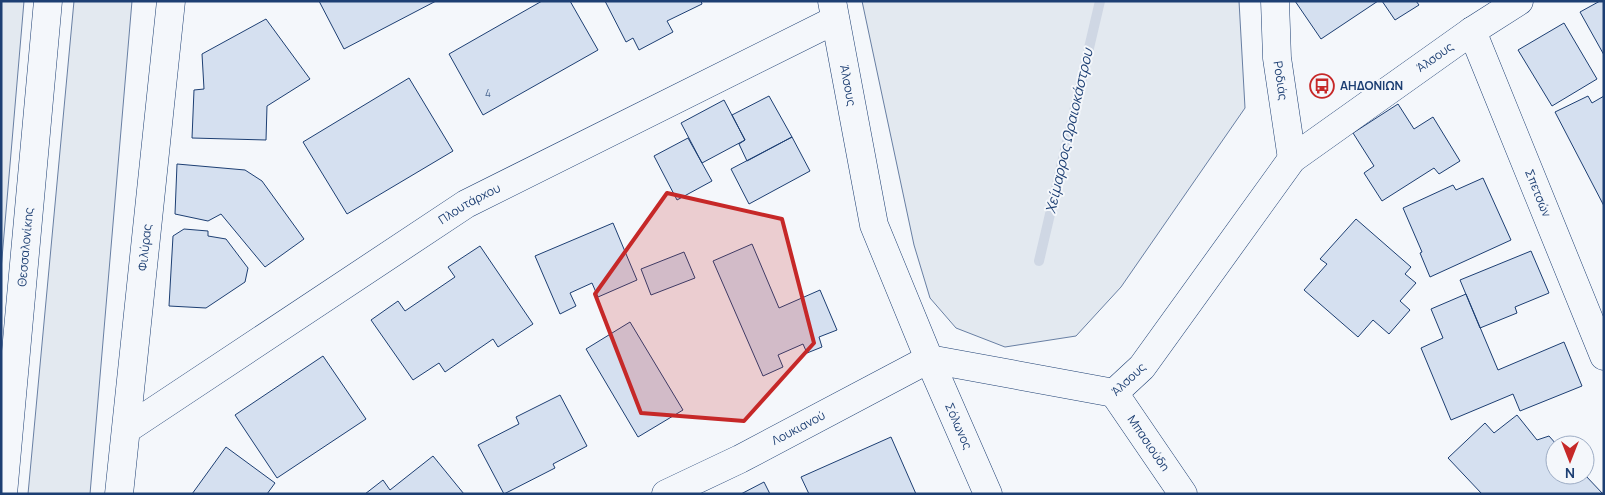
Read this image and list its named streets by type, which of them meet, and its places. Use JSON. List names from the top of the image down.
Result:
{
  "streets": {
    "street": [
      "Άλσους",
      "Ροδιάς",
      "Σπετσών",
      "Πλουτάρχου",
      "Θεσσαλονίκης",
      "Φιλύρας",
      "Σόλωνος",
      "Λουκιανού",
      "Μπασιούδη"
    ]
  },
  "crossings": [
    ["Άλσους", "Ροδιάς"],
    ["Άλσους", "Σπετσών"],
    ["Άλσους", "Πλουτάρχου"],
    ["Άλσους", "Σόλωνος"],
    ["Άλσους", "Λουκιανού"],
    ["Άλσους", "Μπασιούδη"],
    ["Πλουτάρχου", "Φιλύρας"],
    ["Σόλωνος", "Λουκιανού"]
  ],
  "water": ["Χείμαρρος Ωραιοκάστρου"],
  "places": {
    "bus stop": ["ΑΗΔΟΝΙΩΝ"]
  },
  "house_numbers": ["4"],
  "north": "bottom"
}
